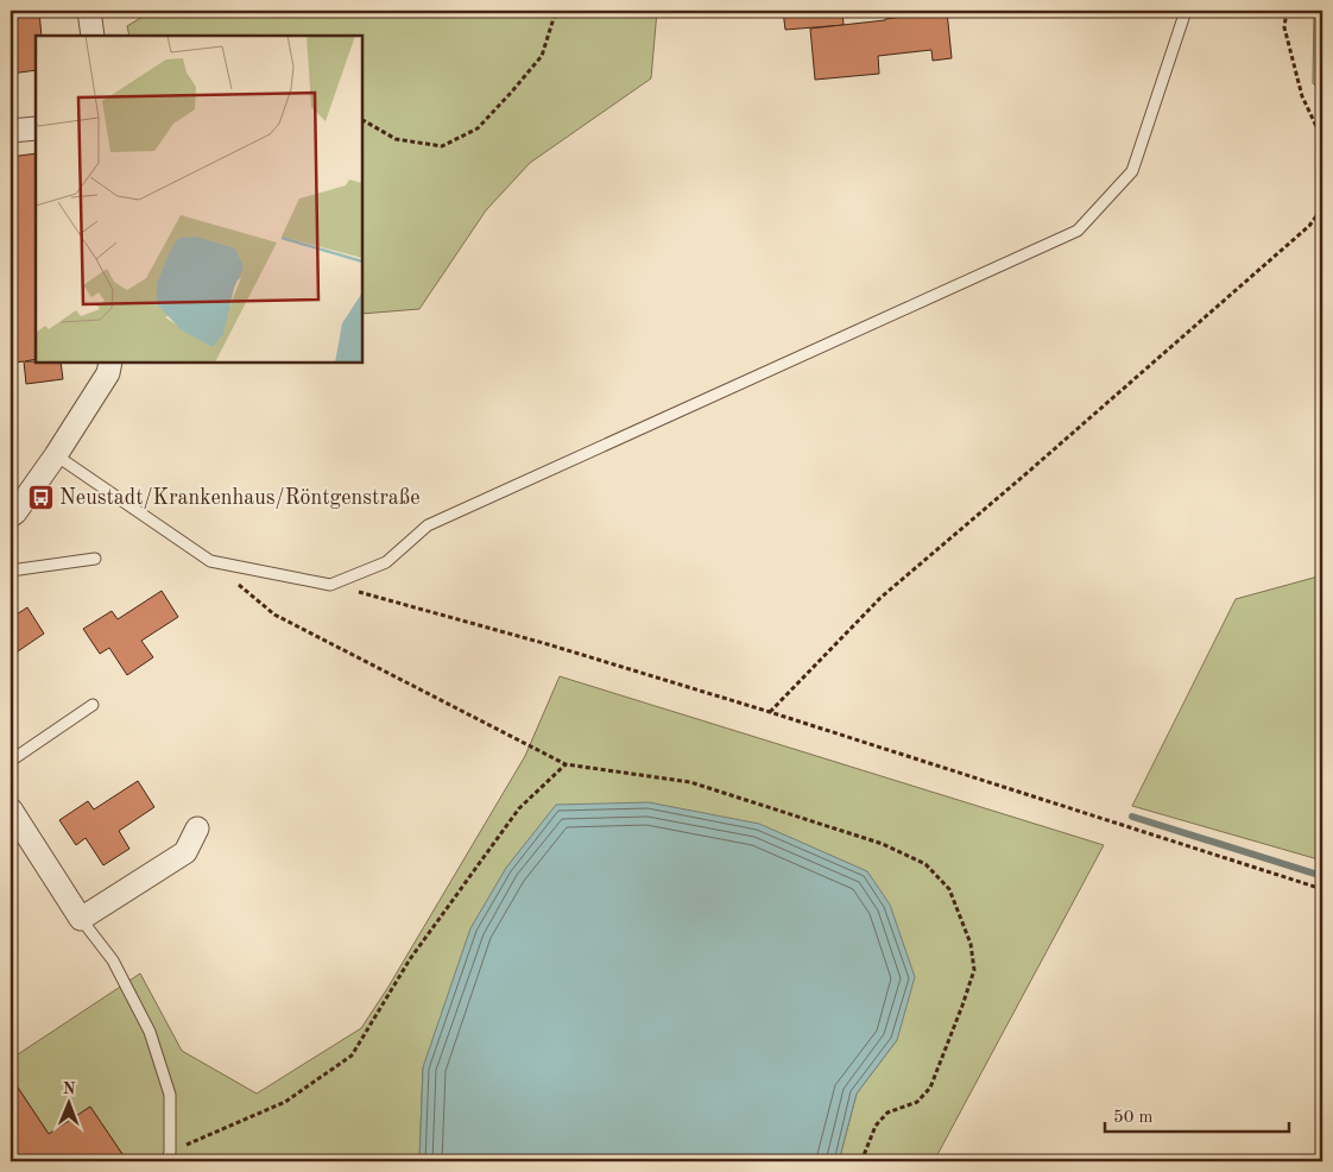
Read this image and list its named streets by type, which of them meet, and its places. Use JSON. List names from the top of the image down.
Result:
{
  "places": {
    "bus stop": ["Neustadt/Krankenhaus/Röntgenstraße"]
  },
  "scale_bar": "50 m",
  "north": "top"
}
